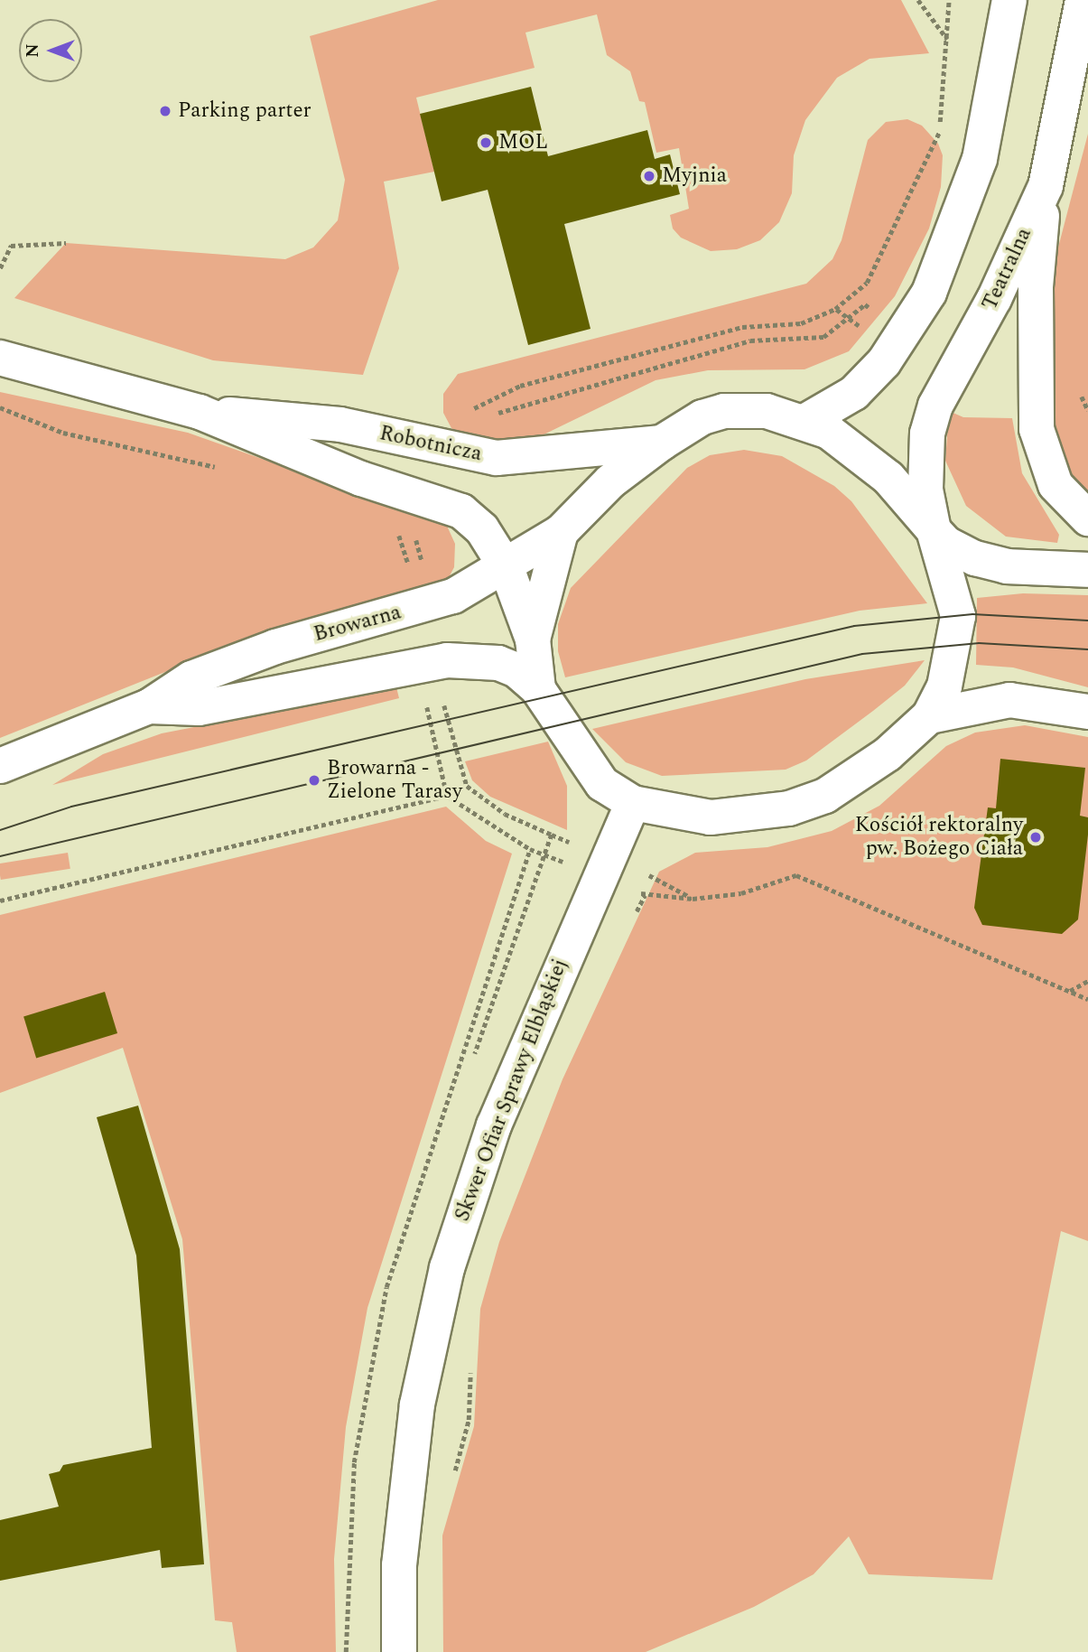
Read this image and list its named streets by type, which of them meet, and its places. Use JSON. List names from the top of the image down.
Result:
{
  "streets": {
    "street": [
      "Teatralna",
      "Robotnicza",
      "Browarna",
      "Skwer Ofiar Sprawy Elbląskiej"
    ]
  },
  "crossings": [
    ["Robotnicza", "Browarna"]
  ],
  "places": [
    "Parking parter",
    "MOL",
    "Myjnia",
    "Browarna - Zielone Tarasy",
    "Kościół rektoralny pw. Bożego Ciała"
  ],
  "north": "left"
}
